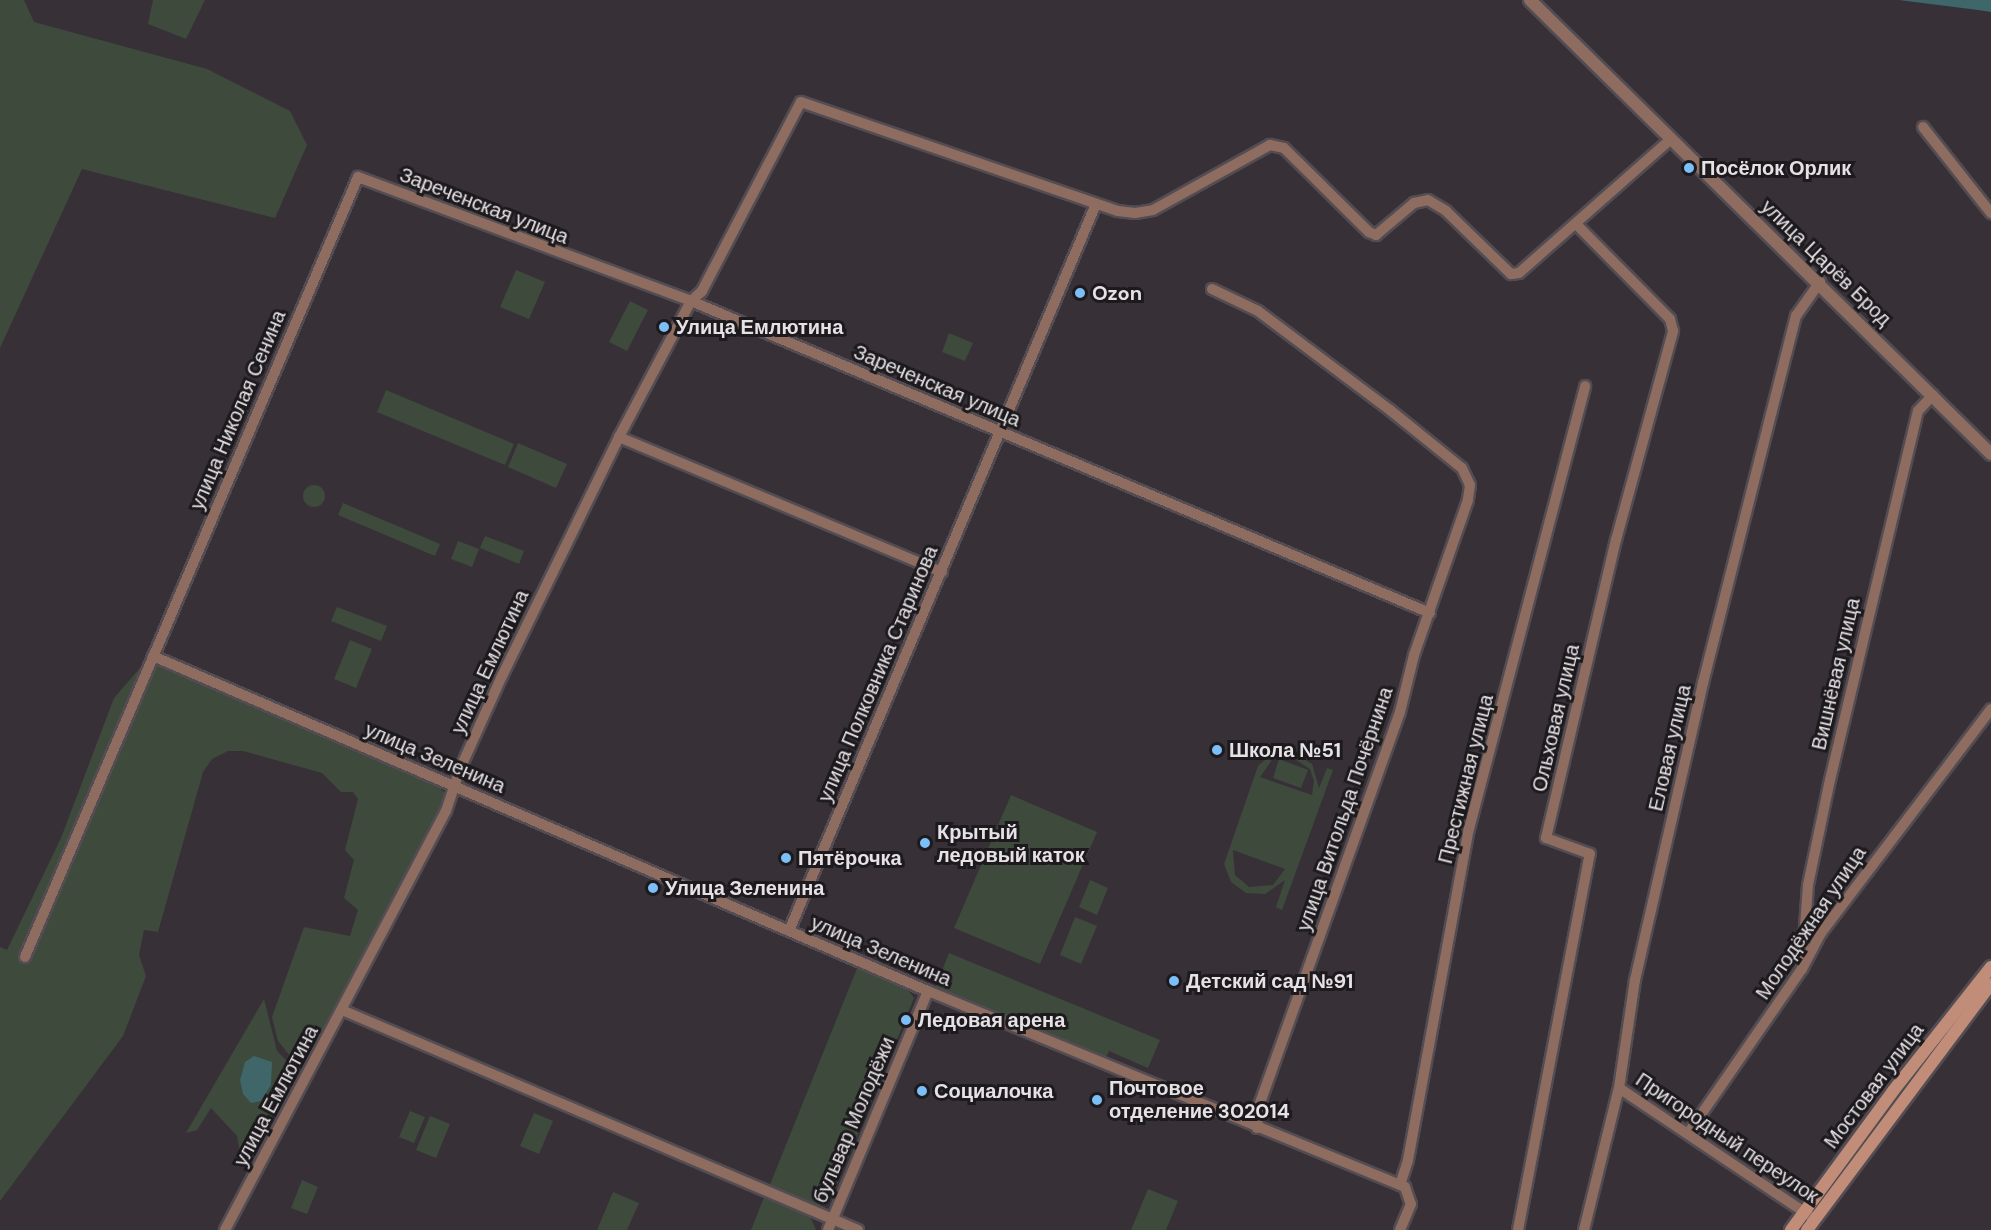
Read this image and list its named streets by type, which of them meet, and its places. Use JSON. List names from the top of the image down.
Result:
{
  "streets": {
    "main road": ["Мостовая улица"],
    "street": [
      "Зареченская улица",
      "улица Царёв Брод",
      "улица Николая Сенина",
      "улица Емлютина",
      "улица Полковника Старинова",
      "Вишнёвая улица",
      "Ольховая улица",
      "Еловая улица",
      "улица Зеленина",
      "Престижная улица",
      "улица Витольда Почёрнина",
      "Молодёжная улица",
      "бульвар Молодёжи",
      "Пригородный переулок"
    ]
  },
  "crossings": [
    ["Зареченская улица", "улица Николая Сенина"],
    ["Зареченская улица", "улица Емлютина"],
    ["Зареченская улица", "улица Полковника Старинова"],
    ["Зареченская улица", "улица Витольда Почёрнина"],
    ["улица Царёв Брод", "Вишнёвая улица"],
    ["улица Царёв Брод", "Еловая улица"],
    ["улица Николая Сенина", "улица Зеленина"],
    ["улица Емлютина", "улица Полковника Старинова"],
    ["улица Емлютина", "улица Зеленина"],
    ["улица Полковника Старинова", "улица Зеленина"],
    ["Вишнёвая улица", "Молодёжная улица"],
    ["Еловая улица", "Пригородный переулок"],
    ["улица Зеленина", "Престижная улица"],
    ["улица Зеленина", "улица Витольда Почёрнина"],
    ["улица Зеленина", "бульвар Молодёжи"],
    ["Молодёжная улица", "Пригородный переулок"],
    ["Мостовая улица", "Пригородный переулок"]
  ],
  "places": [
    "Посёлок Орлик",
    "Ozon",
    "Улица Емлютина",
    "Школа №51",
    "Крытый ледовый каток",
    "Пятёрочка",
    "Улица Зеленина",
    "Детский сад №91",
    "Ледовая арена",
    "Социалочка",
    "Почтовое отделение 302014"
  ]
}
